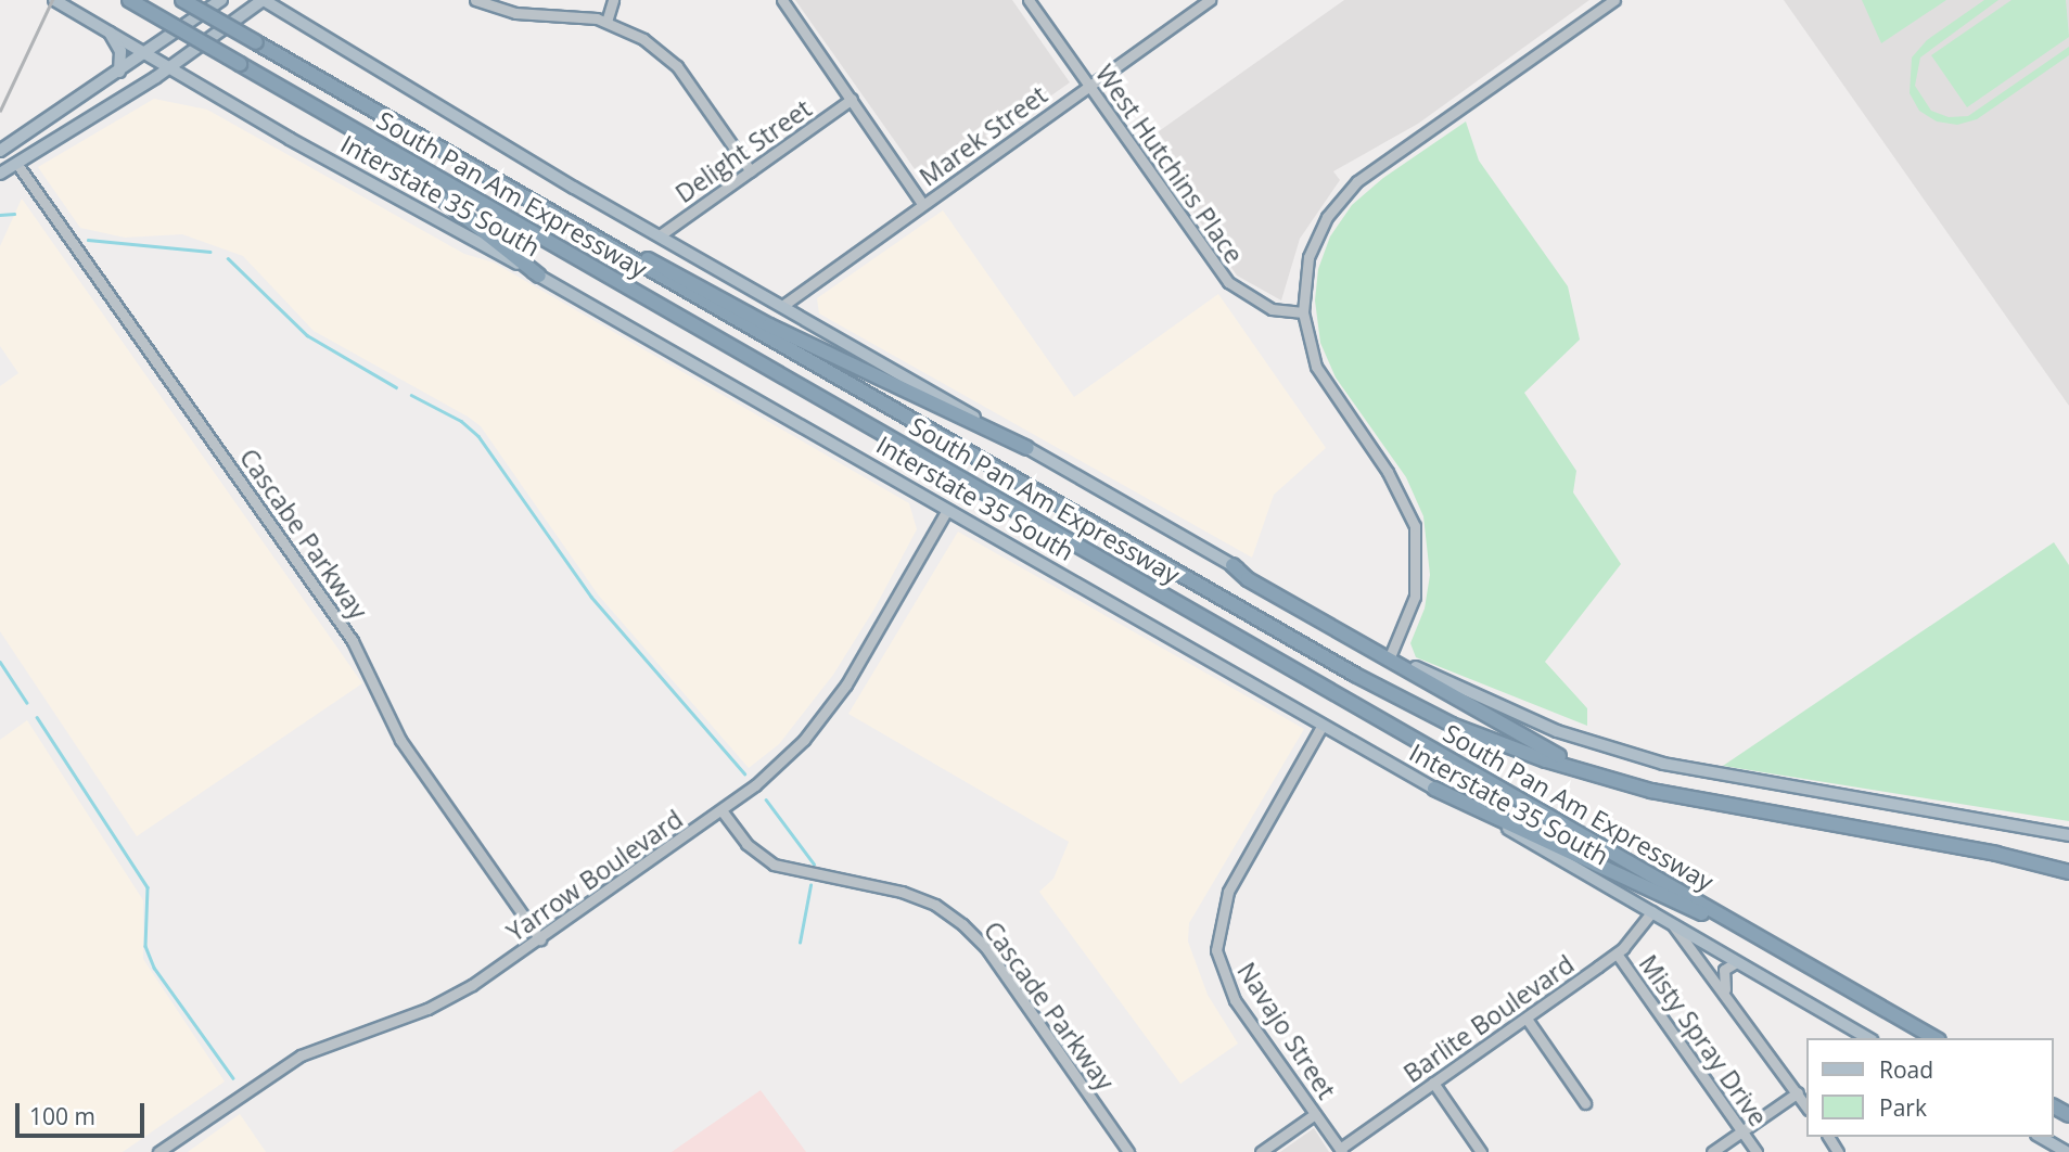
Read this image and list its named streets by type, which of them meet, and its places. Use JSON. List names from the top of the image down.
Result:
{
  "streets": {
    "highway": ["South Pan Am Expressway"],
    "main road": ["Interstate 35 South"],
    "street": [
      "Marek Street",
      "Delight Street",
      "West Hutchins Place",
      "Cascabe Parkway",
      "Yarrow Boulevard",
      "Cascade Parkway",
      "Barlite Boulevard",
      "Navajo Street",
      "Misty Spray Drive"
    ]
  },
  "crossings": [
    ["Marek Street", "West Hutchins Place"],
    ["Interstate 35 South", "Yarrow Boulevard"],
    ["Interstate 35 South", "Barlite Boulevard"],
    ["Interstate 35 South", "Navajo Street"],
    ["Cascabe Parkway", "Yarrow Boulevard"],
    ["Yarrow Boulevard", "Cascade Parkway"],
    ["Barlite Boulevard", "Navajo Street"],
    ["Barlite Boulevard", "Misty Spray Drive"]
  ],
  "legend": ["Road", "Park"],
  "scale_bar": "100 m"
}
